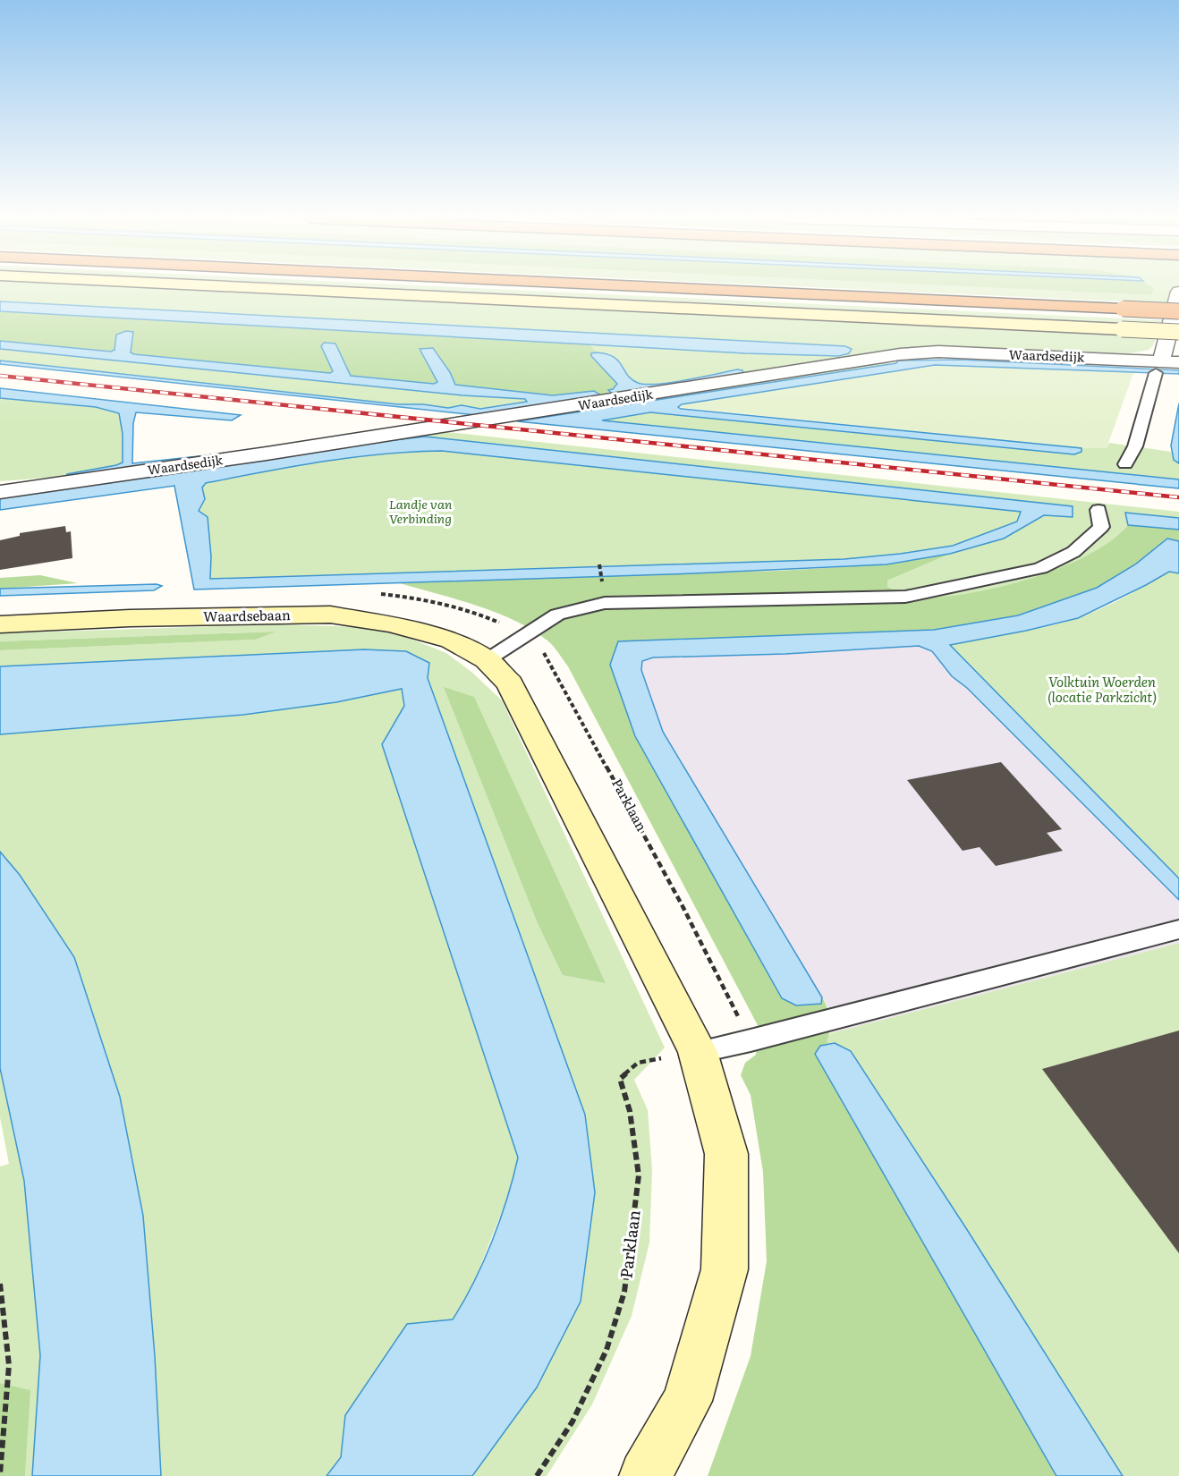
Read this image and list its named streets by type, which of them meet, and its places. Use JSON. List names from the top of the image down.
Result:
{
  "streets": {
    "main road": ["Waardsebaan"],
    "street": ["Waardsedijk"],
    "path": ["Parklaan"]
  },
  "parks": ["Landje van Verbinding", "Volktuin Woerden (locatie Parkzicht)"]
}
